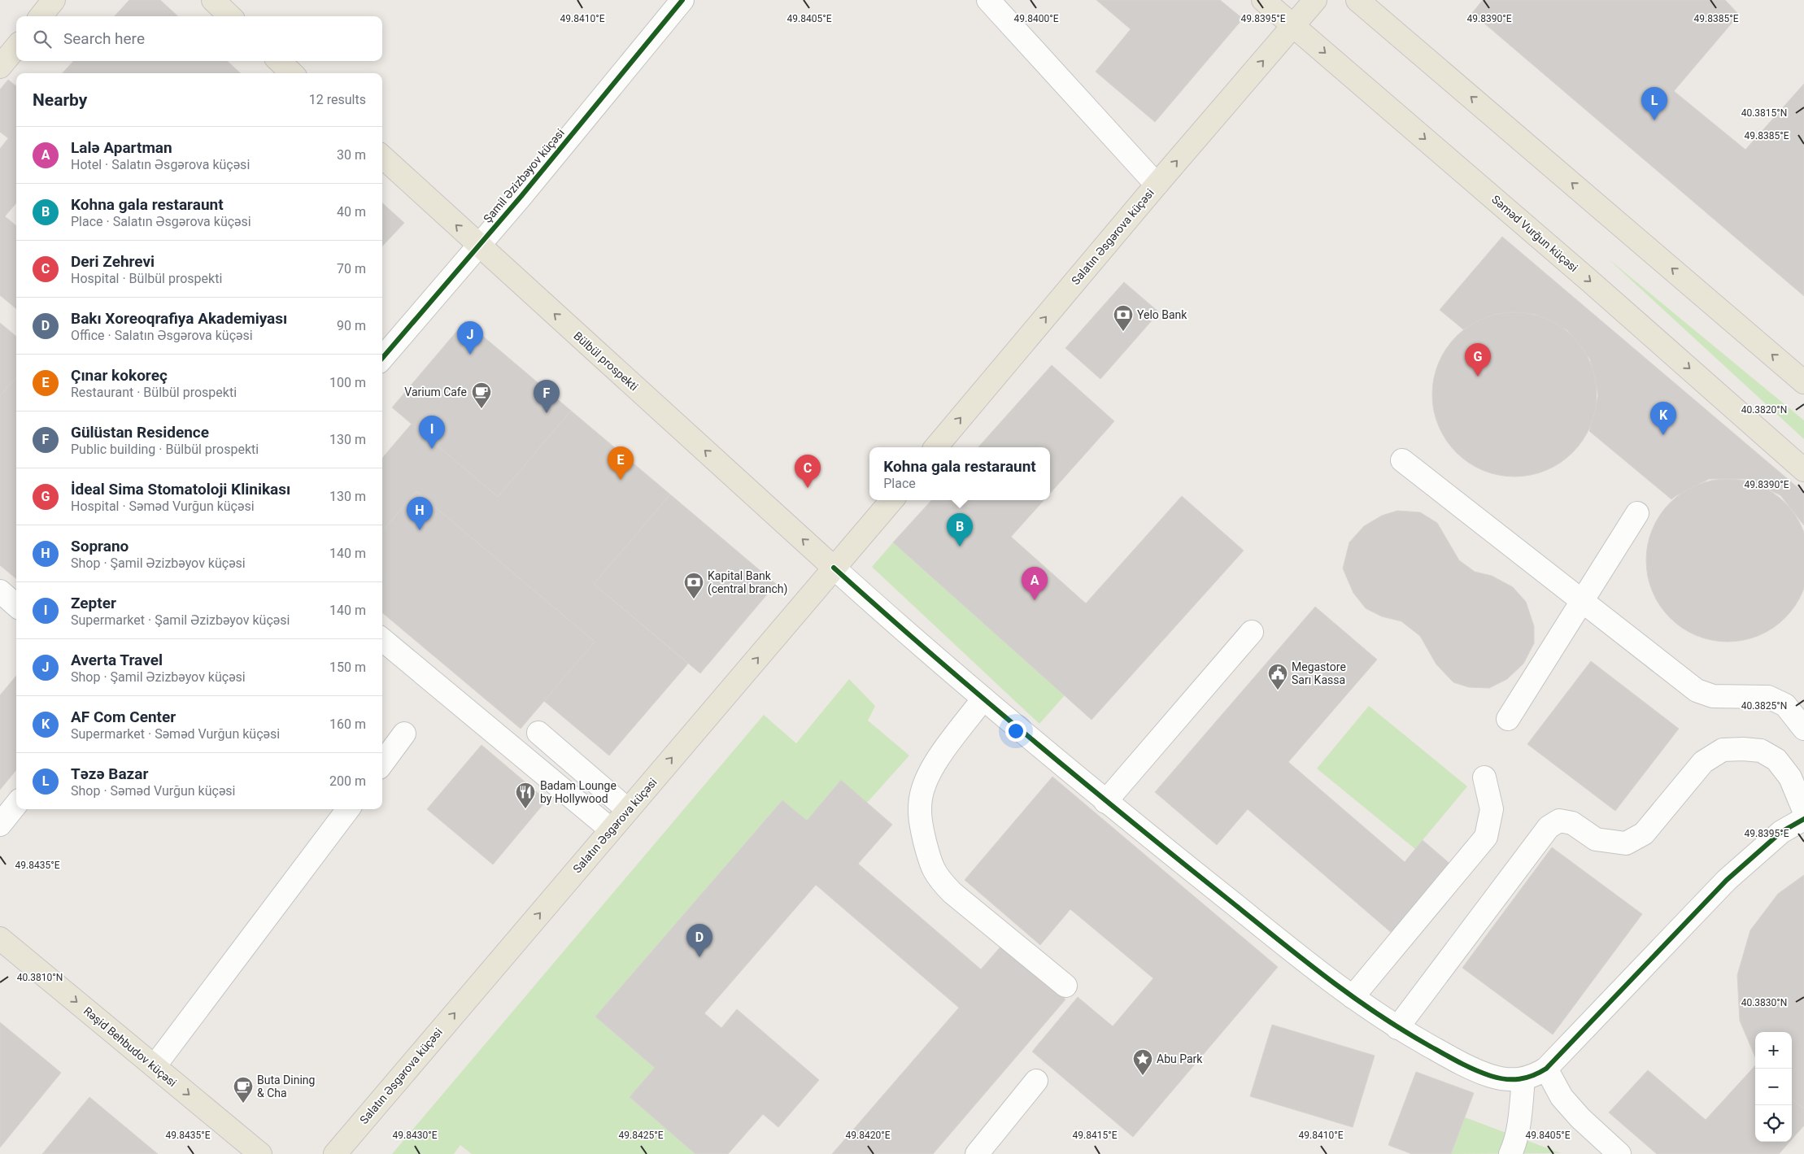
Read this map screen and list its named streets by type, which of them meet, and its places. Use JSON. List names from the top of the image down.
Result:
{
  "streets": {
    "main road": [
      "Səməd Vurğun küçəsi",
      "Salatın Əsgərova küçəsi",
      "Bülbül prospekti",
      "Rəşid Behbudov küçəsi"
    ],
    "street": ["Şamil Əzizbəyov küçəsi"]
  },
  "crossings": [
    ["Şamil Əzizbəyov küçəsi", "Bülbül prospekti"],
    ["Səməd Vurğun küçəsi", "Salatın Əsgərova küçəsi"],
    ["Salatın Əsgərova küçəsi", "Bülbül prospekti"]
  ],
  "one_way": ["Salatın Əsgərova küçəsi", "Bülbül prospekti", "Rəşid Behbudov küçəsi"],
  "places": {
    "bank": ["Yelo Bank", "Kapital Bank (central branch)"],
    "cafe": ["Varium Cafe", "Buta Dining & Cha"],
    "public building": ["Megastore Sarı Kassa"],
    "restaurant": ["Badam Lounge by Hollywood"],
    "place": ["Abu Park"]
  },
  "page": {
    "search": "Search here",
    "heading": ["Nearby", "12 results"],
    "pins": [
      "L",
      "J",
      "G",
      "F",
      "K",
      "I",
      "E",
      "C",
      "H",
      "B",
      "A",
      "D"
    ],
    "list": [
      {
        "mark": "A",
        "name": "Lalә Apartman",
        "note": "Hotel · Salatın Əsgərova küçəsi",
        "value": "30 m"
      },
      {
        "mark": "B",
        "name": "Kohna gala restaraunt",
        "note": "Place · Salatın Əsgərova küçəsi",
        "value": "40 m"
      },
      {
        "mark": "C",
        "name": "Deri Zehrevi",
        "note": "Hospital · Bülbül prospekti",
        "value": "70 m"
      },
      {
        "mark": "D",
        "name": "Bakı Xoreoqrafiya Akademiyası",
        "note": "Office · Salatın Əsgərova küçəsi",
        "value": "90 m"
      },
      {
        "mark": "E",
        "name": "Çınar kokoreç",
        "note": "Restaurant · Bülbül prospekti",
        "value": "100 m"
      },
      {
        "mark": "F",
        "name": "Gülüstan Residence",
        "note": "Public building · Bülbül prospekti",
        "value": "130 m"
      },
      {
        "mark": "G",
        "name": "İdeal Sima Stomatoloji Klinikası",
        "note": "Hospital · Səməd Vurğun küçəsi",
        "value": "130 m"
      },
      {
        "mark": "H",
        "name": "Soprano",
        "note": "Shop · Şamil Əzizbəyov küçəsi",
        "value": "140 m"
      },
      {
        "mark": "I",
        "name": "Zepter",
        "note": "Supermarket · Şamil Əzizbəyov küçəsi",
        "value": "140 m"
      },
      {
        "mark": "J",
        "name": "Averta Travel",
        "note": "Shop · Şamil Əzizbəyov küçəsi",
        "value": "150 m"
      },
      {
        "mark": "K",
        "name": "AF Com Center",
        "note": "Supermarket · Səməd Vurğun küçəsi",
        "value": "160 m"
      },
      {
        "mark": "L",
        "name": "Tәzә Bazar",
        "note": "Shop · Səməd Vurğun küçəsi",
        "value": "200 m"
      }
    ],
    "popup": ["Kohna gala restaraunt", "Place"],
    "map_buttons": ["+", "−"]
  },
  "coordinates": [
    "49.8410°E",
    "49.8405°E",
    "49.8400°E",
    "49.8395°E",
    "49.8390°E",
    "49.8385°E",
    "40.3815°N",
    "40.3820°N",
    "40.3825°N",
    "49.8435°E",
    "40.3810°N",
    "40.3830°N",
    "49.8430°E",
    "49.8425°E",
    "49.8420°E",
    "49.8415°E"
  ]
}
